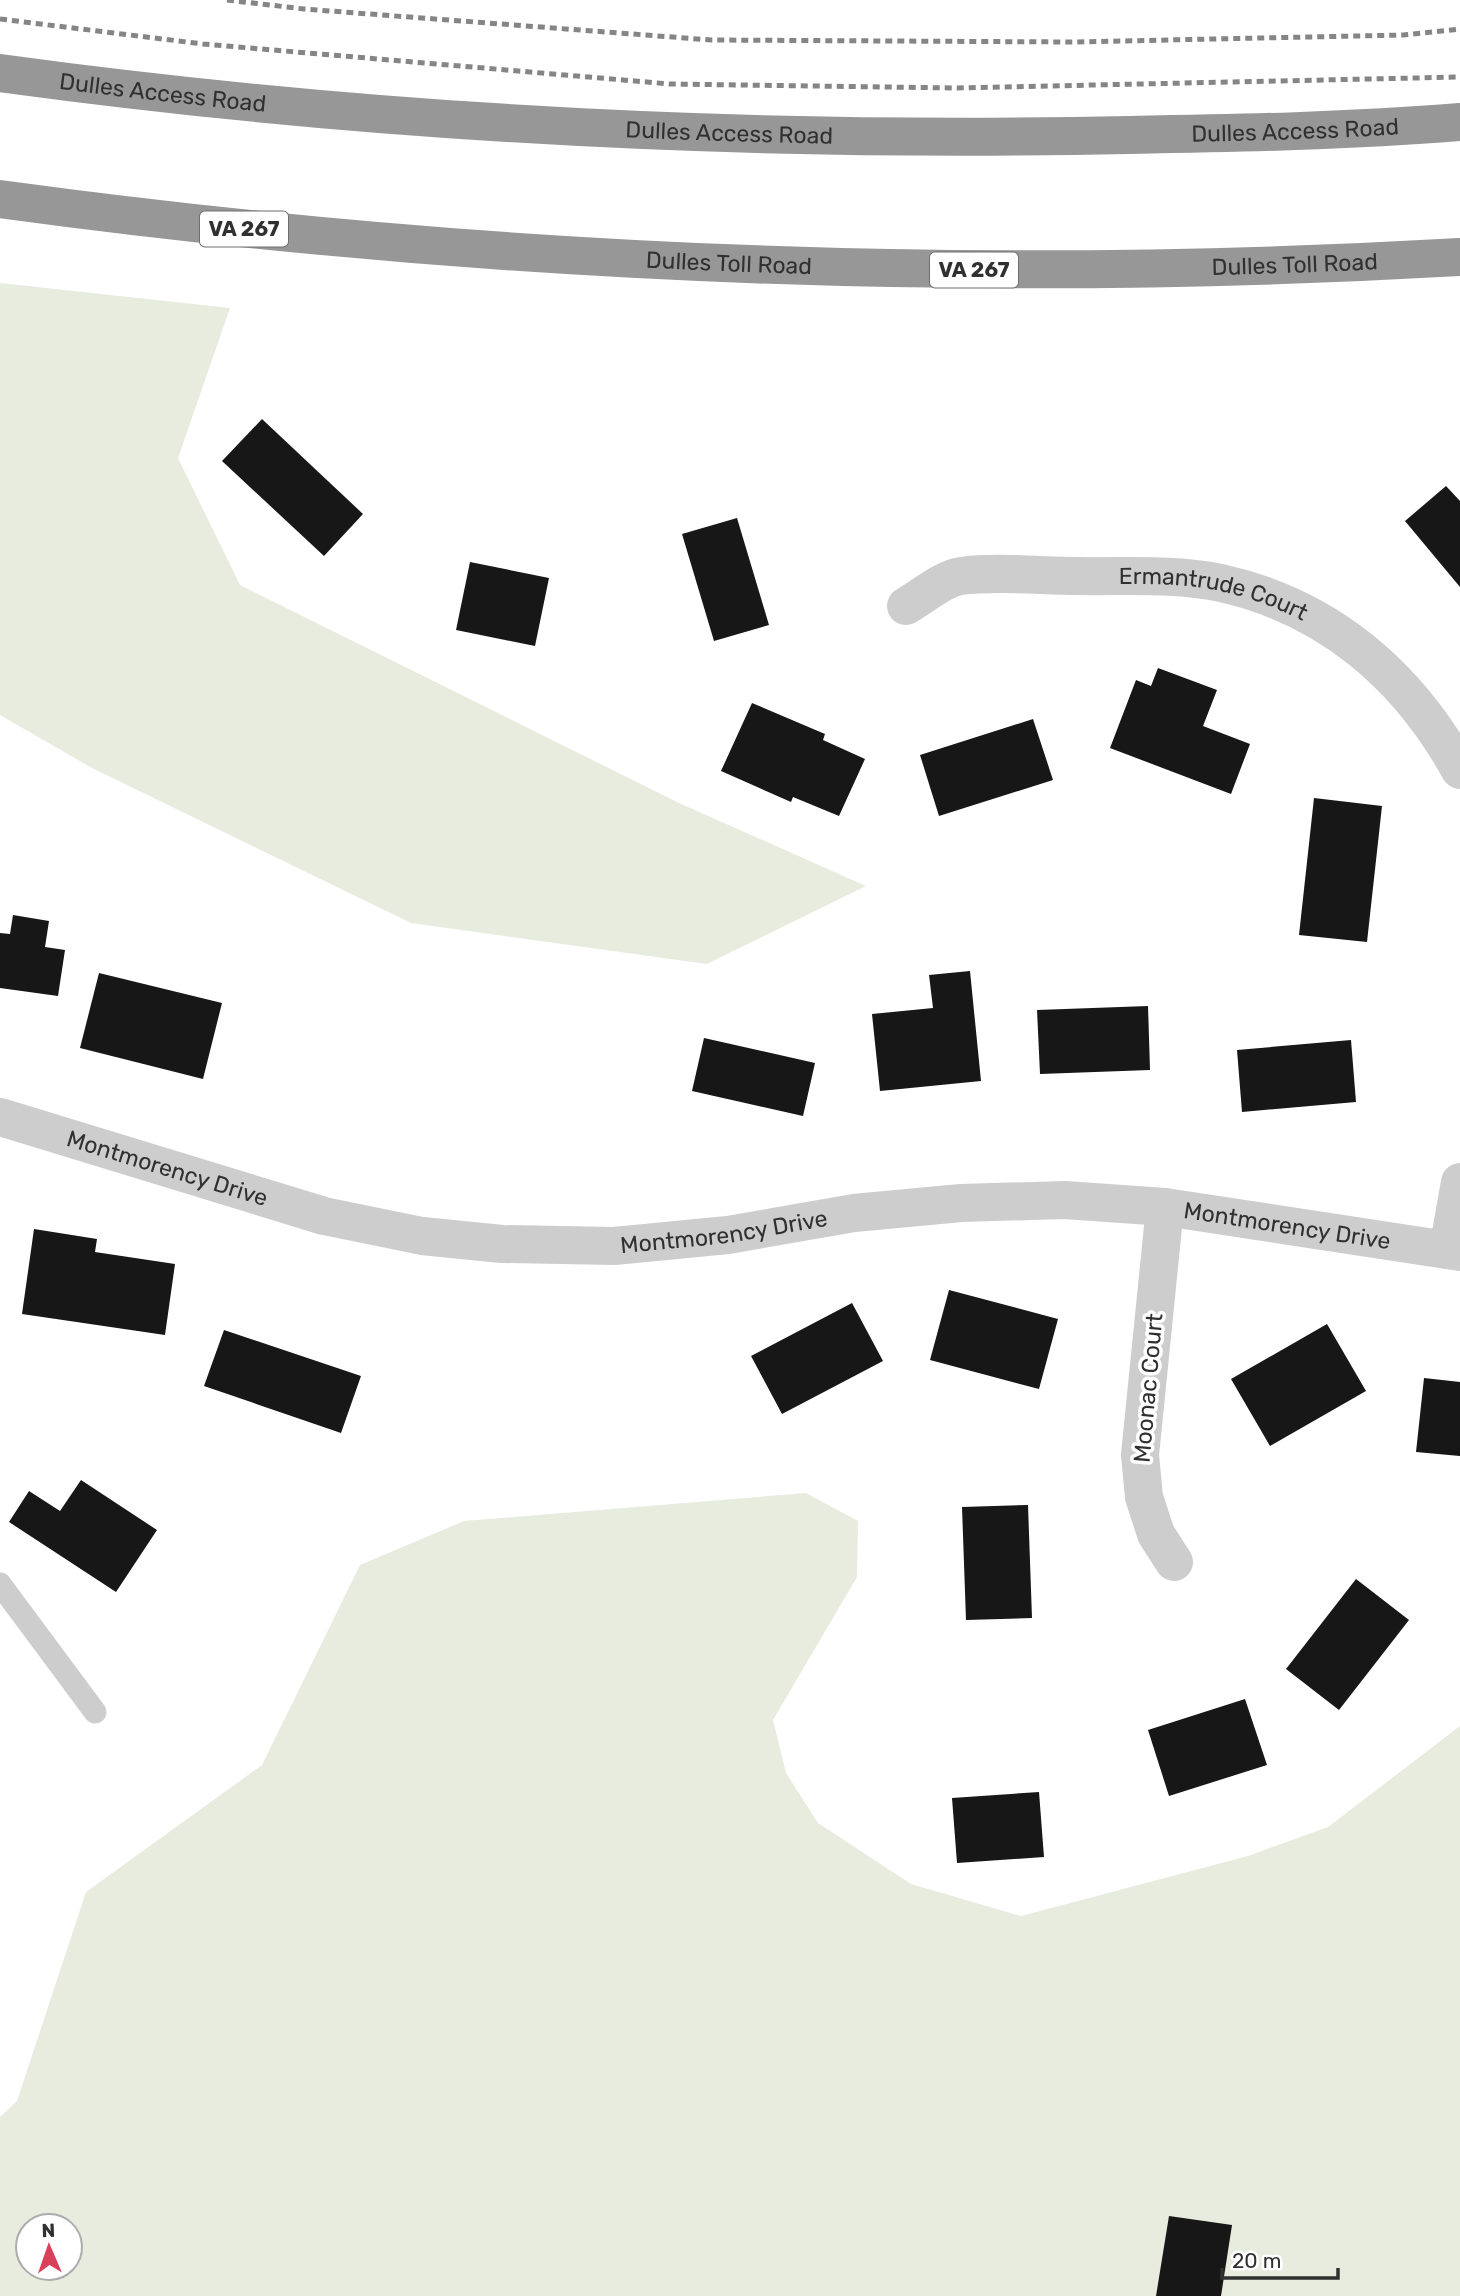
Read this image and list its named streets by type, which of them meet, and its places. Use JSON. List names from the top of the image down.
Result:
{
  "streets": {
    "highway": ["Dulles Access Road", "VA 267", "Dulles Toll Road"],
    "street": ["Ermantrude Court", "Montmorency Drive", "Moonac Court"]
  },
  "crossings": [
    ["Montmorency Drive", "Moonac Court"]
  ],
  "scale_bar": "20 m",
  "north": "top"
}
